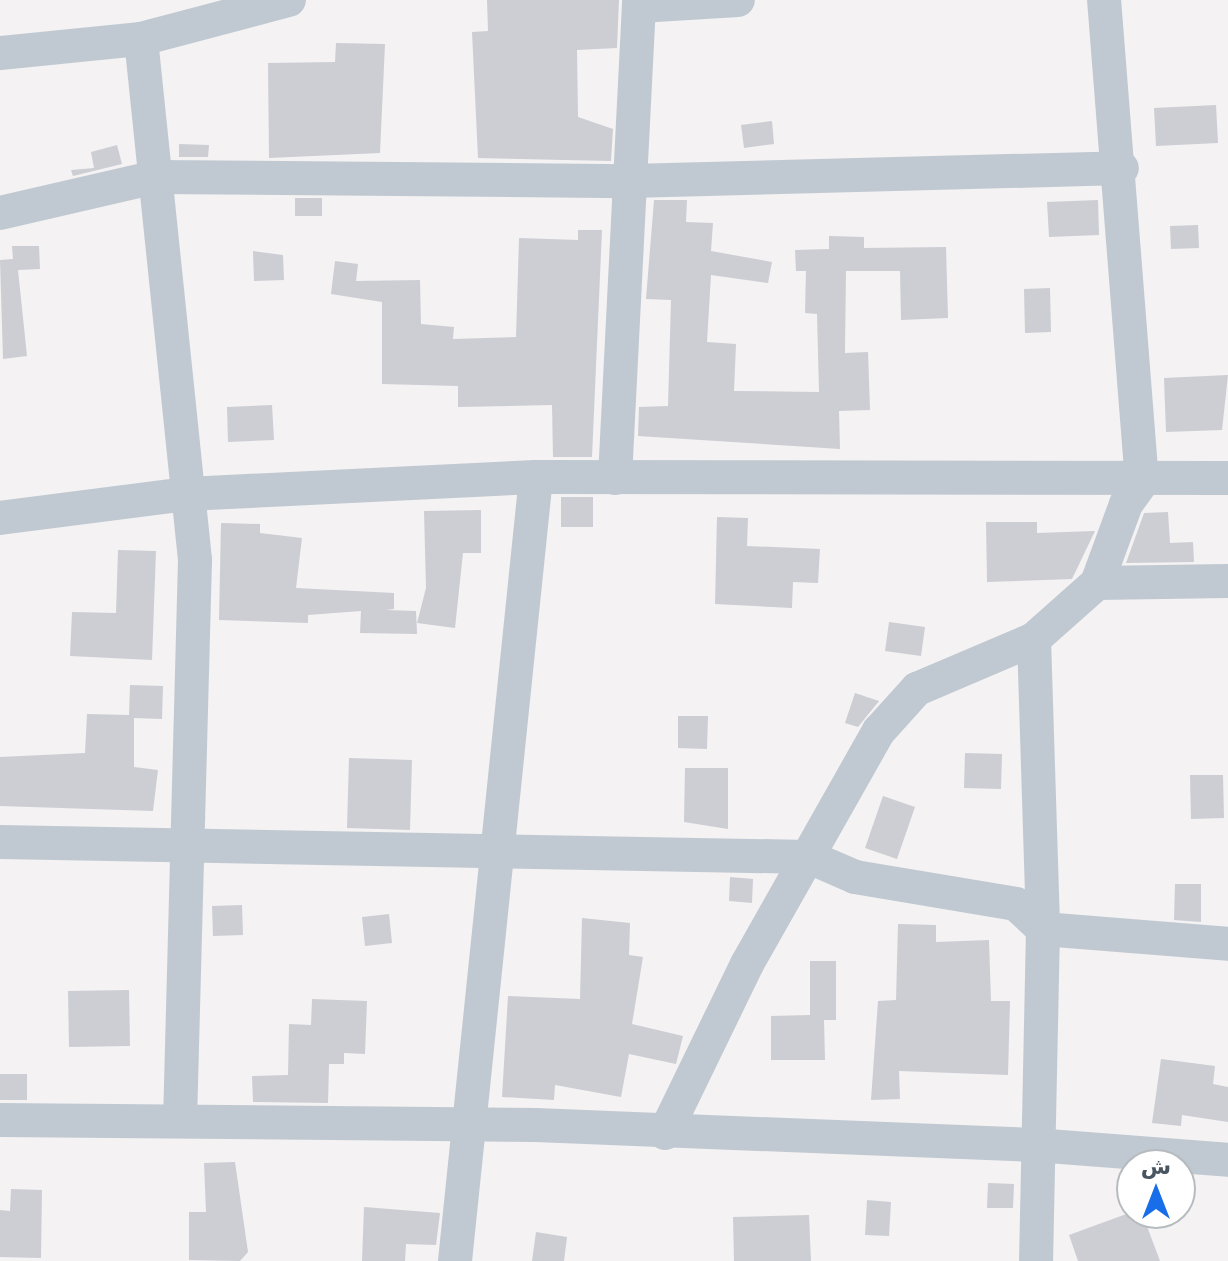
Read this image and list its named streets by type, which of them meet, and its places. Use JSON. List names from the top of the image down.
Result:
{
  "north": "top"
}
